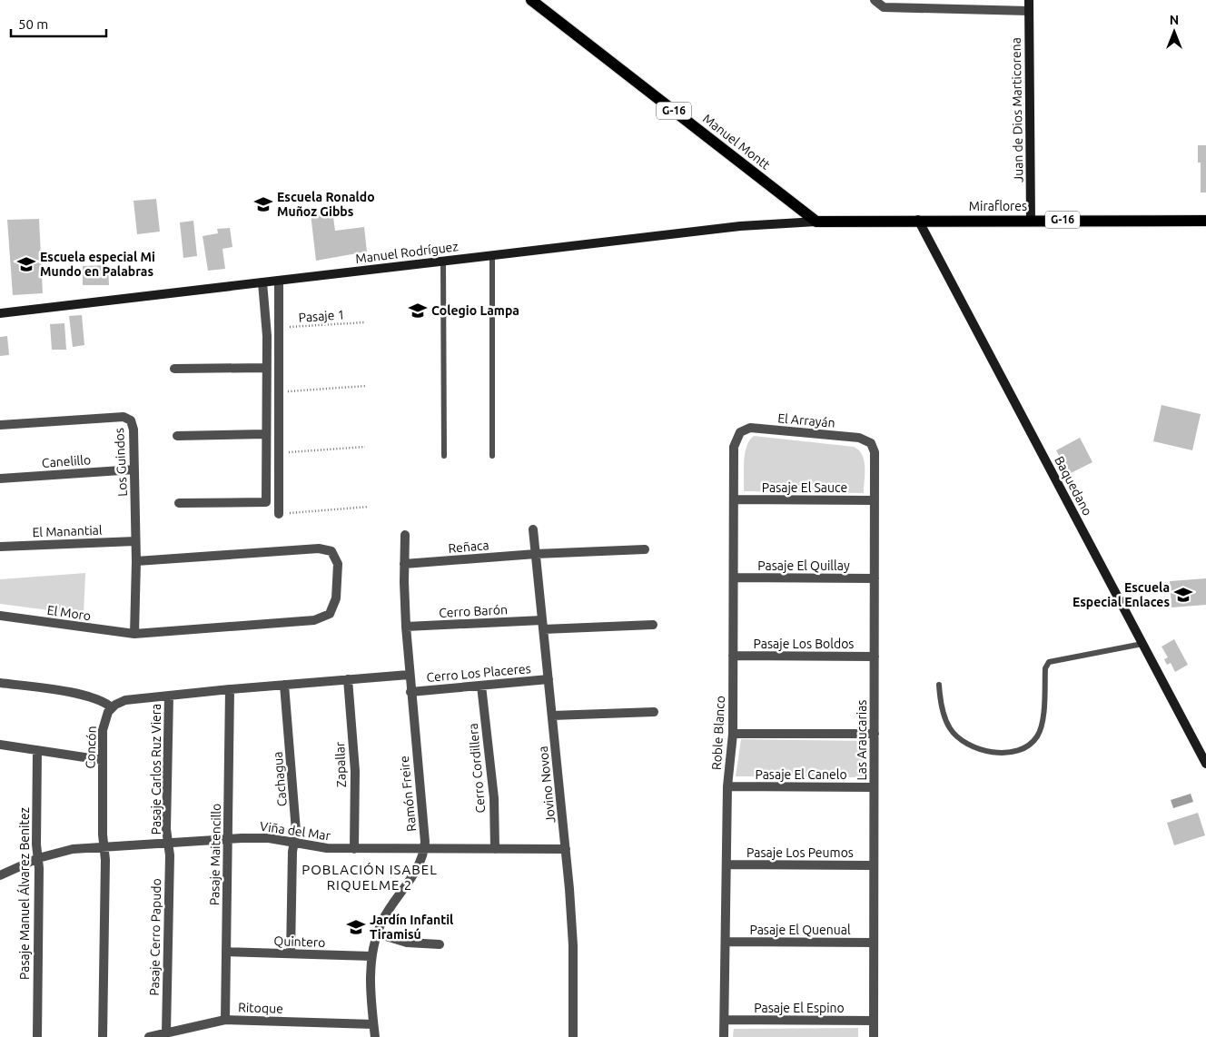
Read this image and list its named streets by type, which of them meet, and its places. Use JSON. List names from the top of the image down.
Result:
{
  "streets": {
    "main road": ["G-16", "Manuel Montt", "Miraflores"],
    "street": [
      "Juan de Dios Marticorena",
      "Manuel Rodríguez",
      "El Arrayán",
      "Canelillo",
      "Los Guindos",
      "Baquedano",
      "Pasaje El Sauce",
      "El Manantial",
      "Reñaca",
      "Pasaje El Quillay",
      "Cerro Barón",
      "El Moro",
      "Pasaje Los Boldos",
      "Cerro Los Placeres",
      "Roble Blanco",
      "Las Araucarias",
      "Concón",
      "Zapallar",
      "Cerro Cordillera",
      "Pasaje Carlos Ruz Viera",
      "Pasaje El Canelo",
      "Cachagua",
      "Jovino Novoa",
      "Ramón Freire",
      "Viña del Mar",
      "Pasaje Los Peumos",
      "Pasaje Maitencillo",
      "Pasaje Manuel Álvarez Benitez",
      "Pasaje El Quenual",
      "Pasaje Cerro Papudo",
      "Quintero",
      "Ritoque",
      "Pasaje El Espino"
    ],
    "path": ["Pasaje 1"]
  },
  "crossings": [
    ["Juan de Dios Marticorena", "Miraflores"],
    ["Manuel Montt", "Miraflores"],
    ["Manuel Montt", "Manuel Rodríguez"],
    ["Miraflores", "Manuel Rodríguez"],
    ["Miraflores", "Baquedano"],
    ["El Arrayán", "Roble Blanco"],
    ["El Arrayán", "Las Araucarias"],
    ["Canelillo", "Los Guindos"],
    ["Los Guindos", "El Manantial"],
    ["Los Guindos", "El Moro"],
    ["Pasaje El Sauce", "Roble Blanco"],
    ["Pasaje El Sauce", "Las Araucarias"],
    ["Reñaca", "Jovino Novoa"],
    ["Reñaca", "Ramón Freire"],
    ["Pasaje El Quillay", "Roble Blanco"],
    ["Pasaje El Quillay", "Las Araucarias"],
    ["Cerro Barón", "Jovino Novoa"],
    ["Cerro Barón", "Ramón Freire"],
    ["Pasaje Los Boldos", "Roble Blanco"],
    ["Pasaje Los Boldos", "Las Araucarias"],
    ["Cerro Los Placeres", "Cerro Cordillera"],
    ["Cerro Los Placeres", "Jovino Novoa"],
    ["Cerro Los Placeres", "Ramón Freire"],
    ["Roble Blanco", "Pasaje El Canelo"],
    ["Roble Blanco", "Pasaje Los Peumos"],
    ["Roble Blanco", "Pasaje El Quenual"],
    ["Roble Blanco", "Pasaje El Espino"],
    ["Las Araucarias", "Pasaje El Canelo"],
    ["Las Araucarias", "Pasaje Los Peumos"],
    ["Las Araucarias", "Pasaje El Quenual"],
    ["Las Araucarias", "Pasaje El Espino"],
    ["Concón", "Viña del Mar"],
    ["Zapallar", "Viña del Mar"],
    ["Cerro Cordillera", "Viña del Mar"],
    ["Pasaje Carlos Ruz Viera", "Viña del Mar"],
    ["Pasaje Carlos Ruz Viera", "Pasaje Cerro Papudo"],
    ["Cachagua", "Viña del Mar"],
    ["Cachagua", "Quintero"],
    ["Jovino Novoa", "Viña del Mar"],
    ["Ramón Freire", "Viña del Mar"],
    ["Ramón Freire", "Quintero"],
    ["Ramón Freire", "Ritoque"],
    ["Viña del Mar", "Pasaje Maitencillo"],
    ["Viña del Mar", "Pasaje Manuel Álvarez Benitez"],
    ["Viña del Mar", "Pasaje Cerro Papudo"],
    ["Pasaje Maitencillo", "Quintero"],
    ["Pasaje Maitencillo", "Ritoque"],
    ["Pasaje Cerro Papudo", "Ritoque"]
  ],
  "districts": ["POBLACIÓN ISABEL RIQUELME 2"],
  "places": {
    "school or university": [
      "Escuela Ronaldo Muñoz Gibbs",
      "Escuela especial Mi Mundo en Palabras",
      "Colegio Lampa",
      "Escuela Especial Enlaces",
      "Jardín Infantil Tiramisú"
    ]
  },
  "scale_bar": "50 m",
  "north": "top"
}
